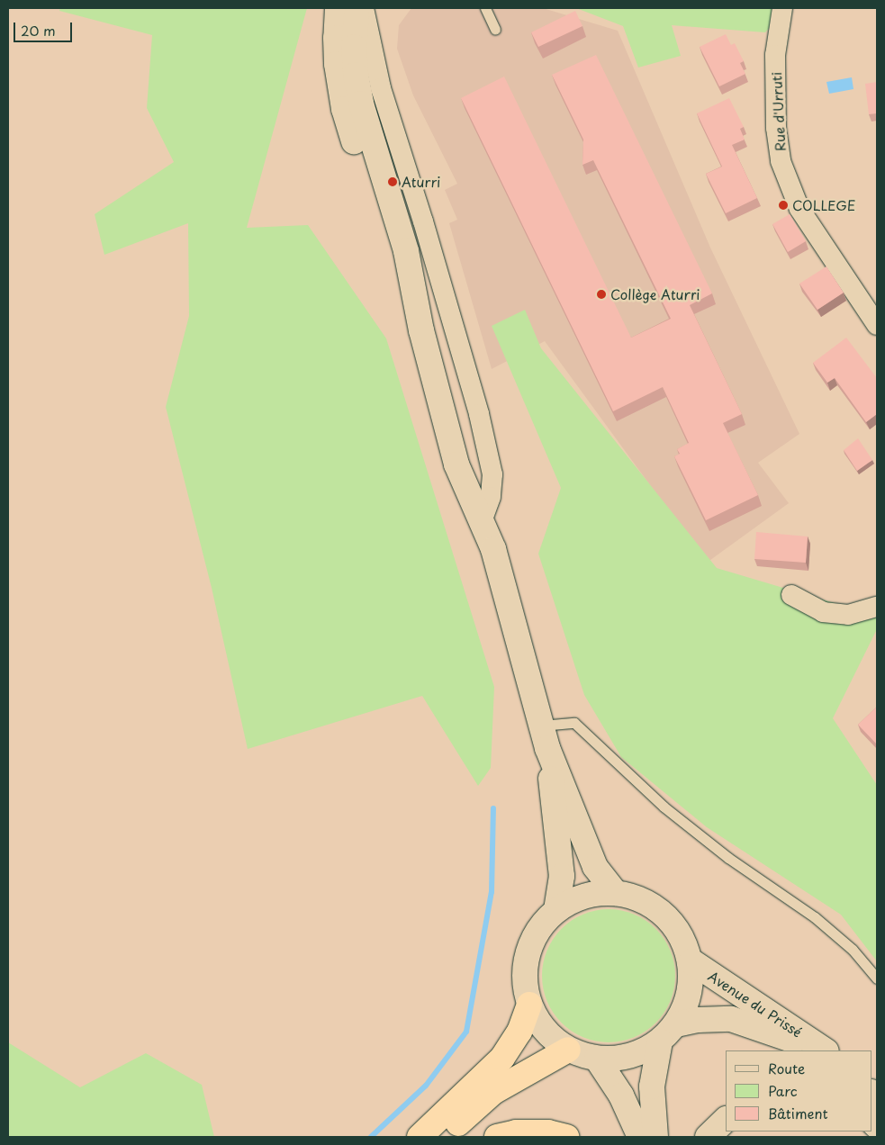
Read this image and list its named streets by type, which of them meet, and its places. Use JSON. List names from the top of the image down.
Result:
{
  "streets": {
    "main road": ["Avenue du Prissé"],
    "street": ["Rue d'Urruti"]
  },
  "places": ["Aturri", "COLLEGE", "Collège Aturri"],
  "legend": ["Route", "Parc", "Bâtiment"],
  "scale_bar": "20 m"
}
